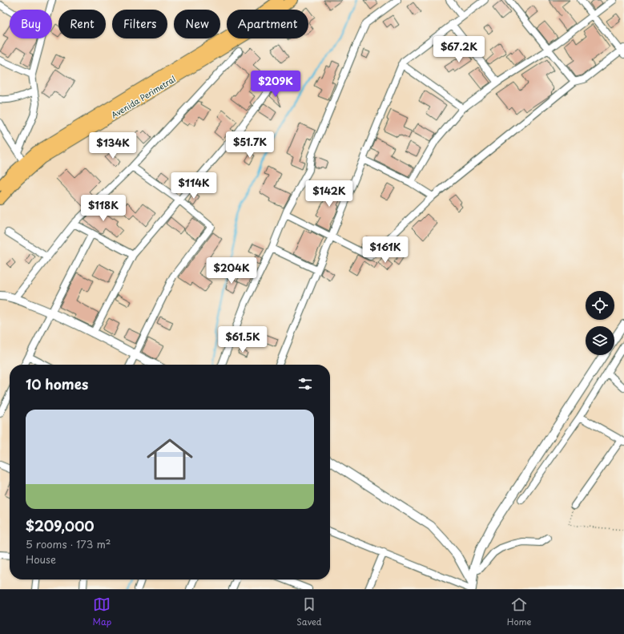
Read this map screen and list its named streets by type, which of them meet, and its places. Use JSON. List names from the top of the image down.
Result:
{
  "streets": {
    "main road": ["Avenida Perimetral"]
  },
  "page": {
    "chip": [
      "Buy",
      "Rent",
      "Filters",
      "New",
      "Apartment"
    ],
    "price": [
      "$67.2K",
      "$209K",
      "$51.7K",
      "$134K",
      "$114K",
      "$142K",
      "$118K",
      "$161K",
      "$204K",
      "$61.5K"
    ],
    "heading": "10 homes",
    "list": [
      {
        "name": "$209,000",
        "note": "5 rooms · 173 m² · House"
      }
    ],
    "tabs": ["Map", "Saved", "Home"]
  }
}
